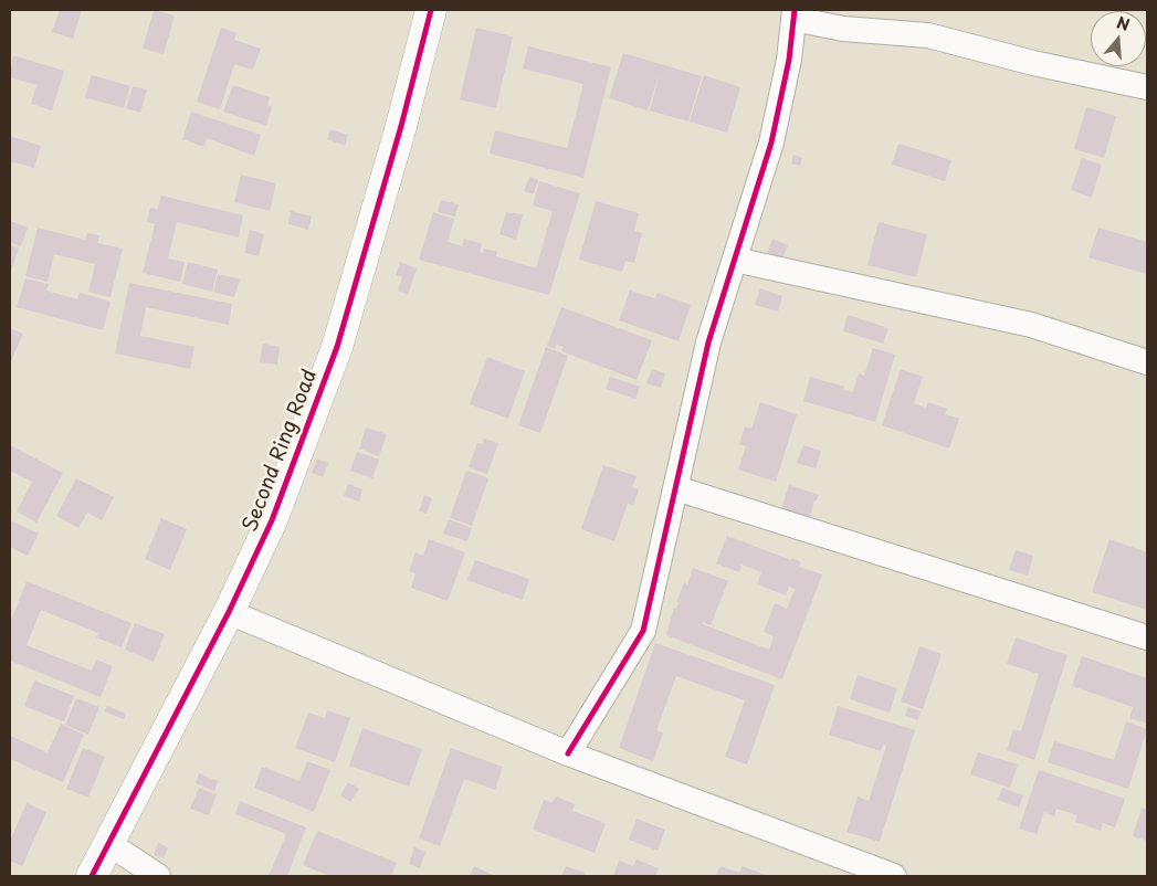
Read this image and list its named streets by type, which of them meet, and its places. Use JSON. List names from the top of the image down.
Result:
{
  "streets": {
    "street": ["Second Ring Road"]
  },
  "north": "top"
}
